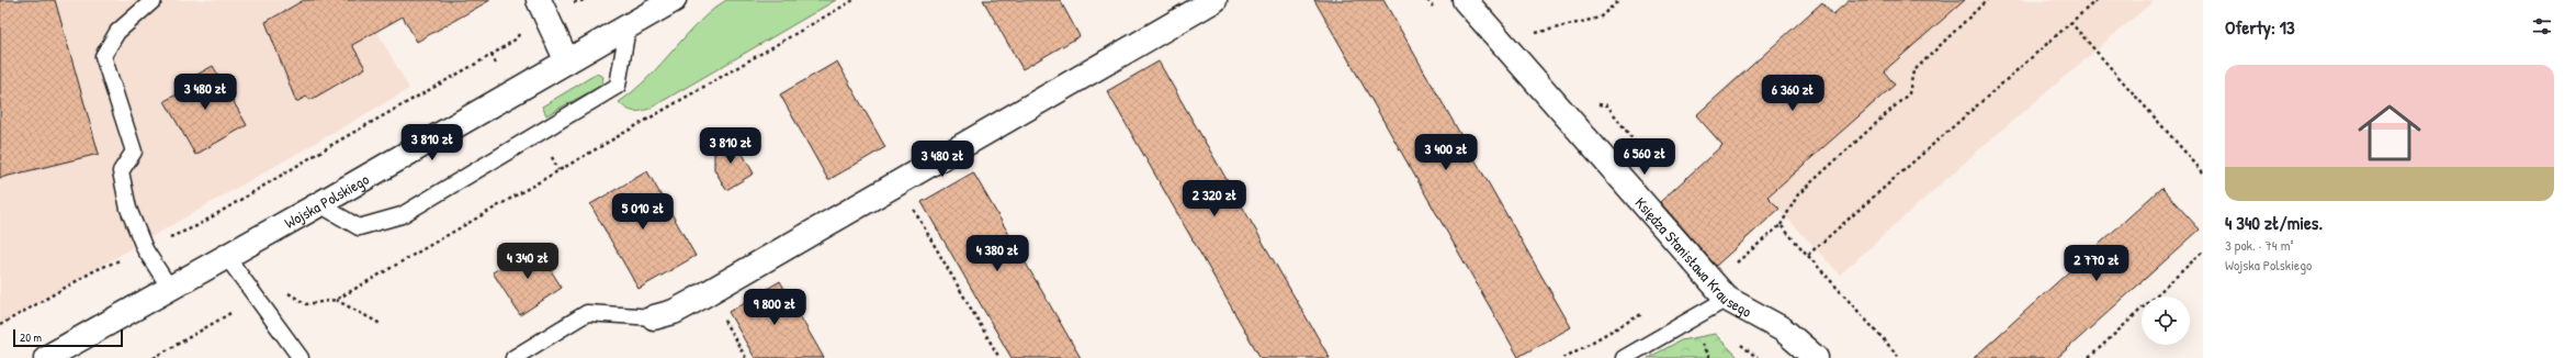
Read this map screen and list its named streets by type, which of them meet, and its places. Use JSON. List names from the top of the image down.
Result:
{
  "streets": {
    "street": ["Wojska Polskiego", "Księdza Stanisława Krausego"]
  },
  "scale_bar": "20 m",
  "page": {
    "heading": "Oferty: 13",
    "list": [
      {
        "name": "4 340 zł/mies.",
        "note": "3 pok. · 74 m² · Wojska Polskiego"
      }
    ],
    "price": [
      "3 480 zł",
      "6 360 zł",
      "3 810 zł",
      "3 810 zł",
      "3 400 zł",
      "6 560 zł",
      "3 480 zł",
      "2 320 zł",
      "5 010 zł",
      "4 380 zł",
      "4 340 zł",
      "2 770 zł",
      "9 800 zł"
    ],
    "scale": "20 m"
  }
}
